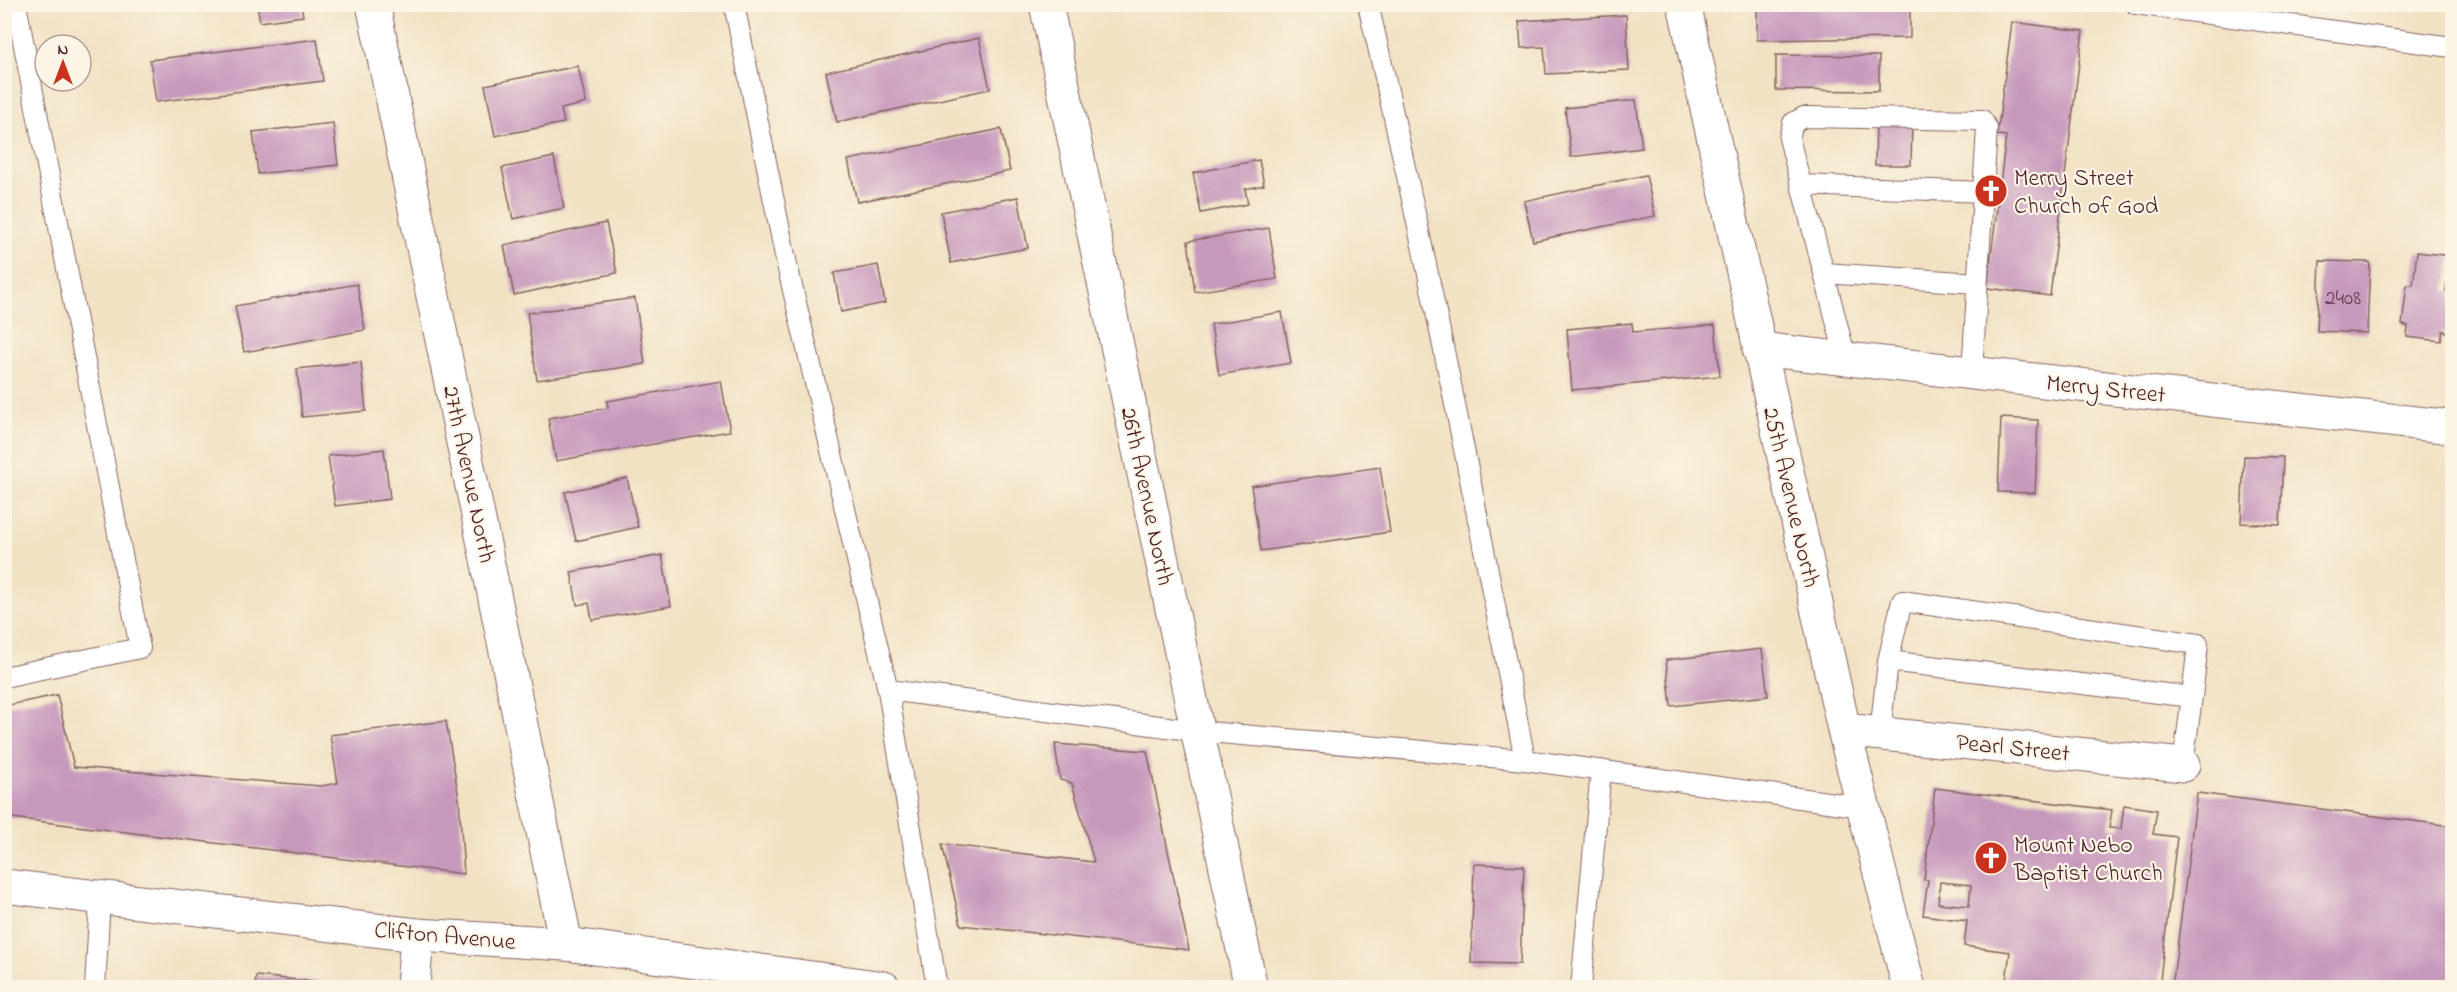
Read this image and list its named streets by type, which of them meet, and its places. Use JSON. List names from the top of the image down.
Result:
{
  "streets": {
    "street": [
      "Merry Street",
      "27th Avenue North",
      "26th Avenue North",
      "25th Avenue North",
      "Pearl Street",
      "Clifton Avenue"
    ]
  },
  "crossings": [
    ["Merry Street", "25th Avenue North"],
    ["27th Avenue North", "Clifton Avenue"],
    ["25th Avenue North", "Pearl Street"]
  ],
  "places": {
    "church": ["Merry Street Church of God", "Mount Nebo Baptist Church"]
  },
  "house_numbers": ["2408"],
  "north": "top"
}
